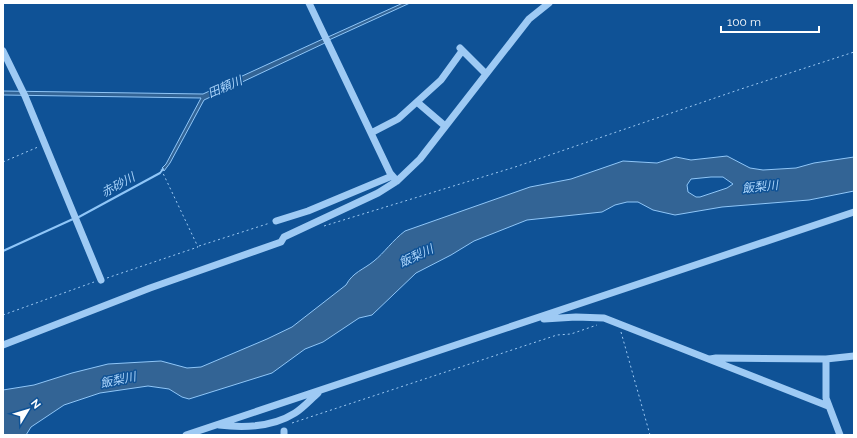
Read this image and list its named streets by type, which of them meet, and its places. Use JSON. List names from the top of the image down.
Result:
{
  "water": ["田頼川", "赤砂川", "飯梨川"],
  "scale_bar": "100 m",
  "north": "top right"
}
